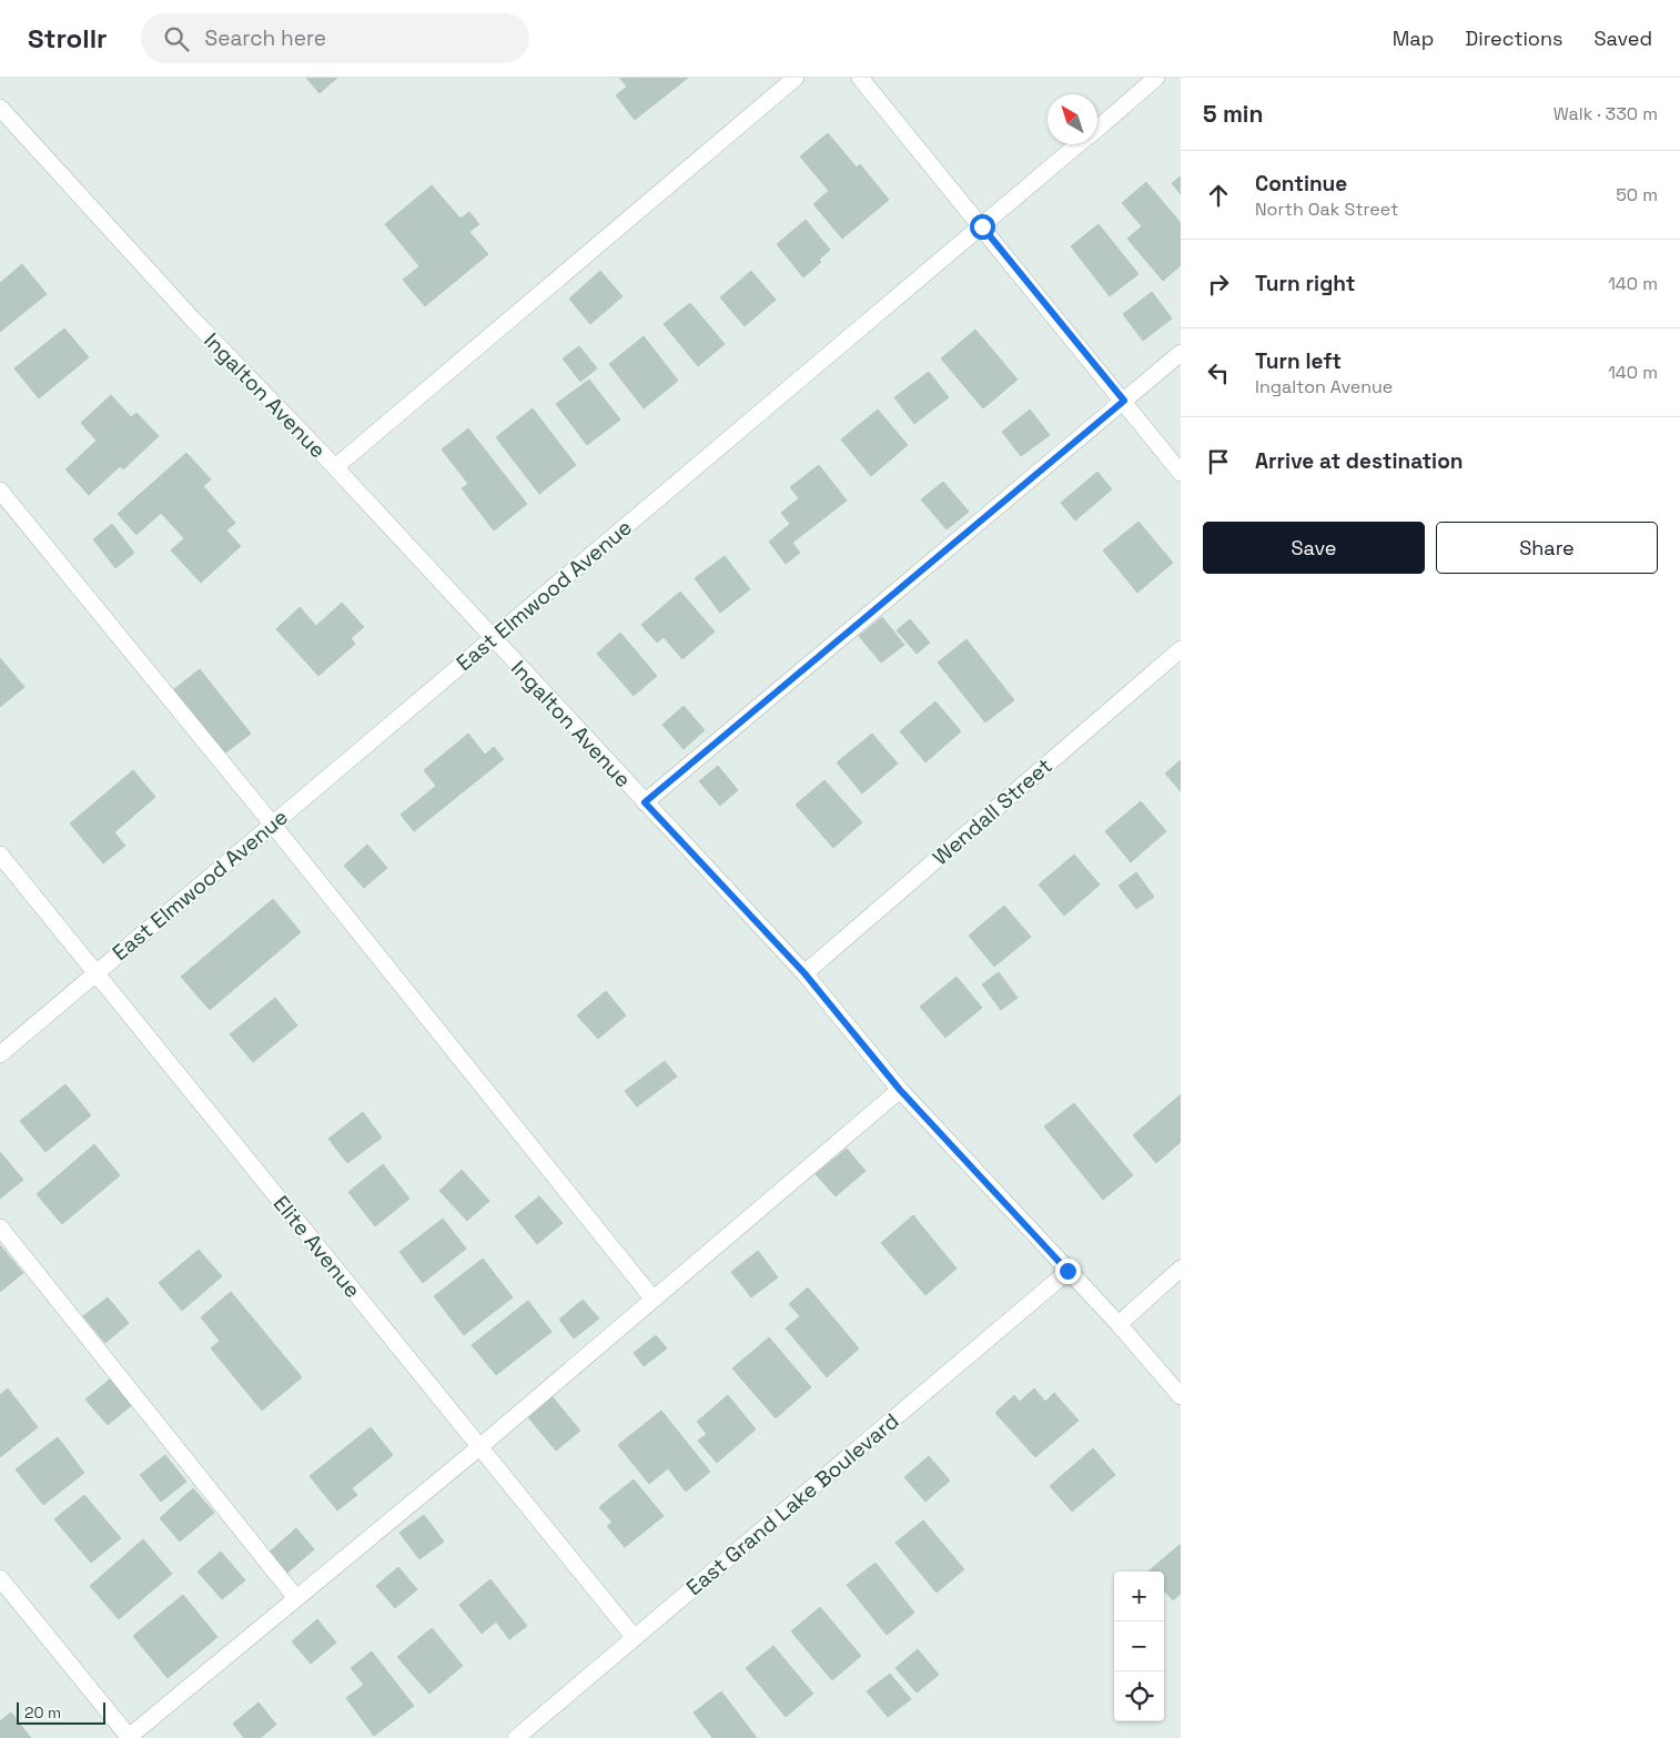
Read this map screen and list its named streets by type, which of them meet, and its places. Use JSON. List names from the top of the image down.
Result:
{
  "streets": {
    "street": [
      "Ingalton Avenue",
      "East Elmwood Avenue",
      "Wendall Street",
      "Elite Avenue",
      "East Grand Lake Boulevard"
    ]
  },
  "crossings": [
    ["Ingalton Avenue", "East Elmwood Avenue"],
    ["Ingalton Avenue", "Wendall Street"],
    ["Ingalton Avenue", "East Grand Lake Boulevard"],
    ["East Elmwood Avenue", "Elite Avenue"],
    ["Elite Avenue", "East Grand Lake Boulevard"]
  ],
  "scale_bar": "20 m",
  "north": "top left",
  "page": {
    "header": "Strollr",
    "search": "Search here",
    "nav": ["Map", "Directions", "Saved"],
    "heading": ["5 min", "Walk · 330 m"],
    "list": [
      ["Continue", "North Oak Street", "50 m"],
      ["Turn right", "140 m"],
      ["Turn left", "Ingalton Avenue", "140 m"],
      "Arrive at destination"
    ],
    "buttons": ["Save", "Share"],
    "map_buttons": ["+", "−"],
    "scale": "20 m"
  }
}
